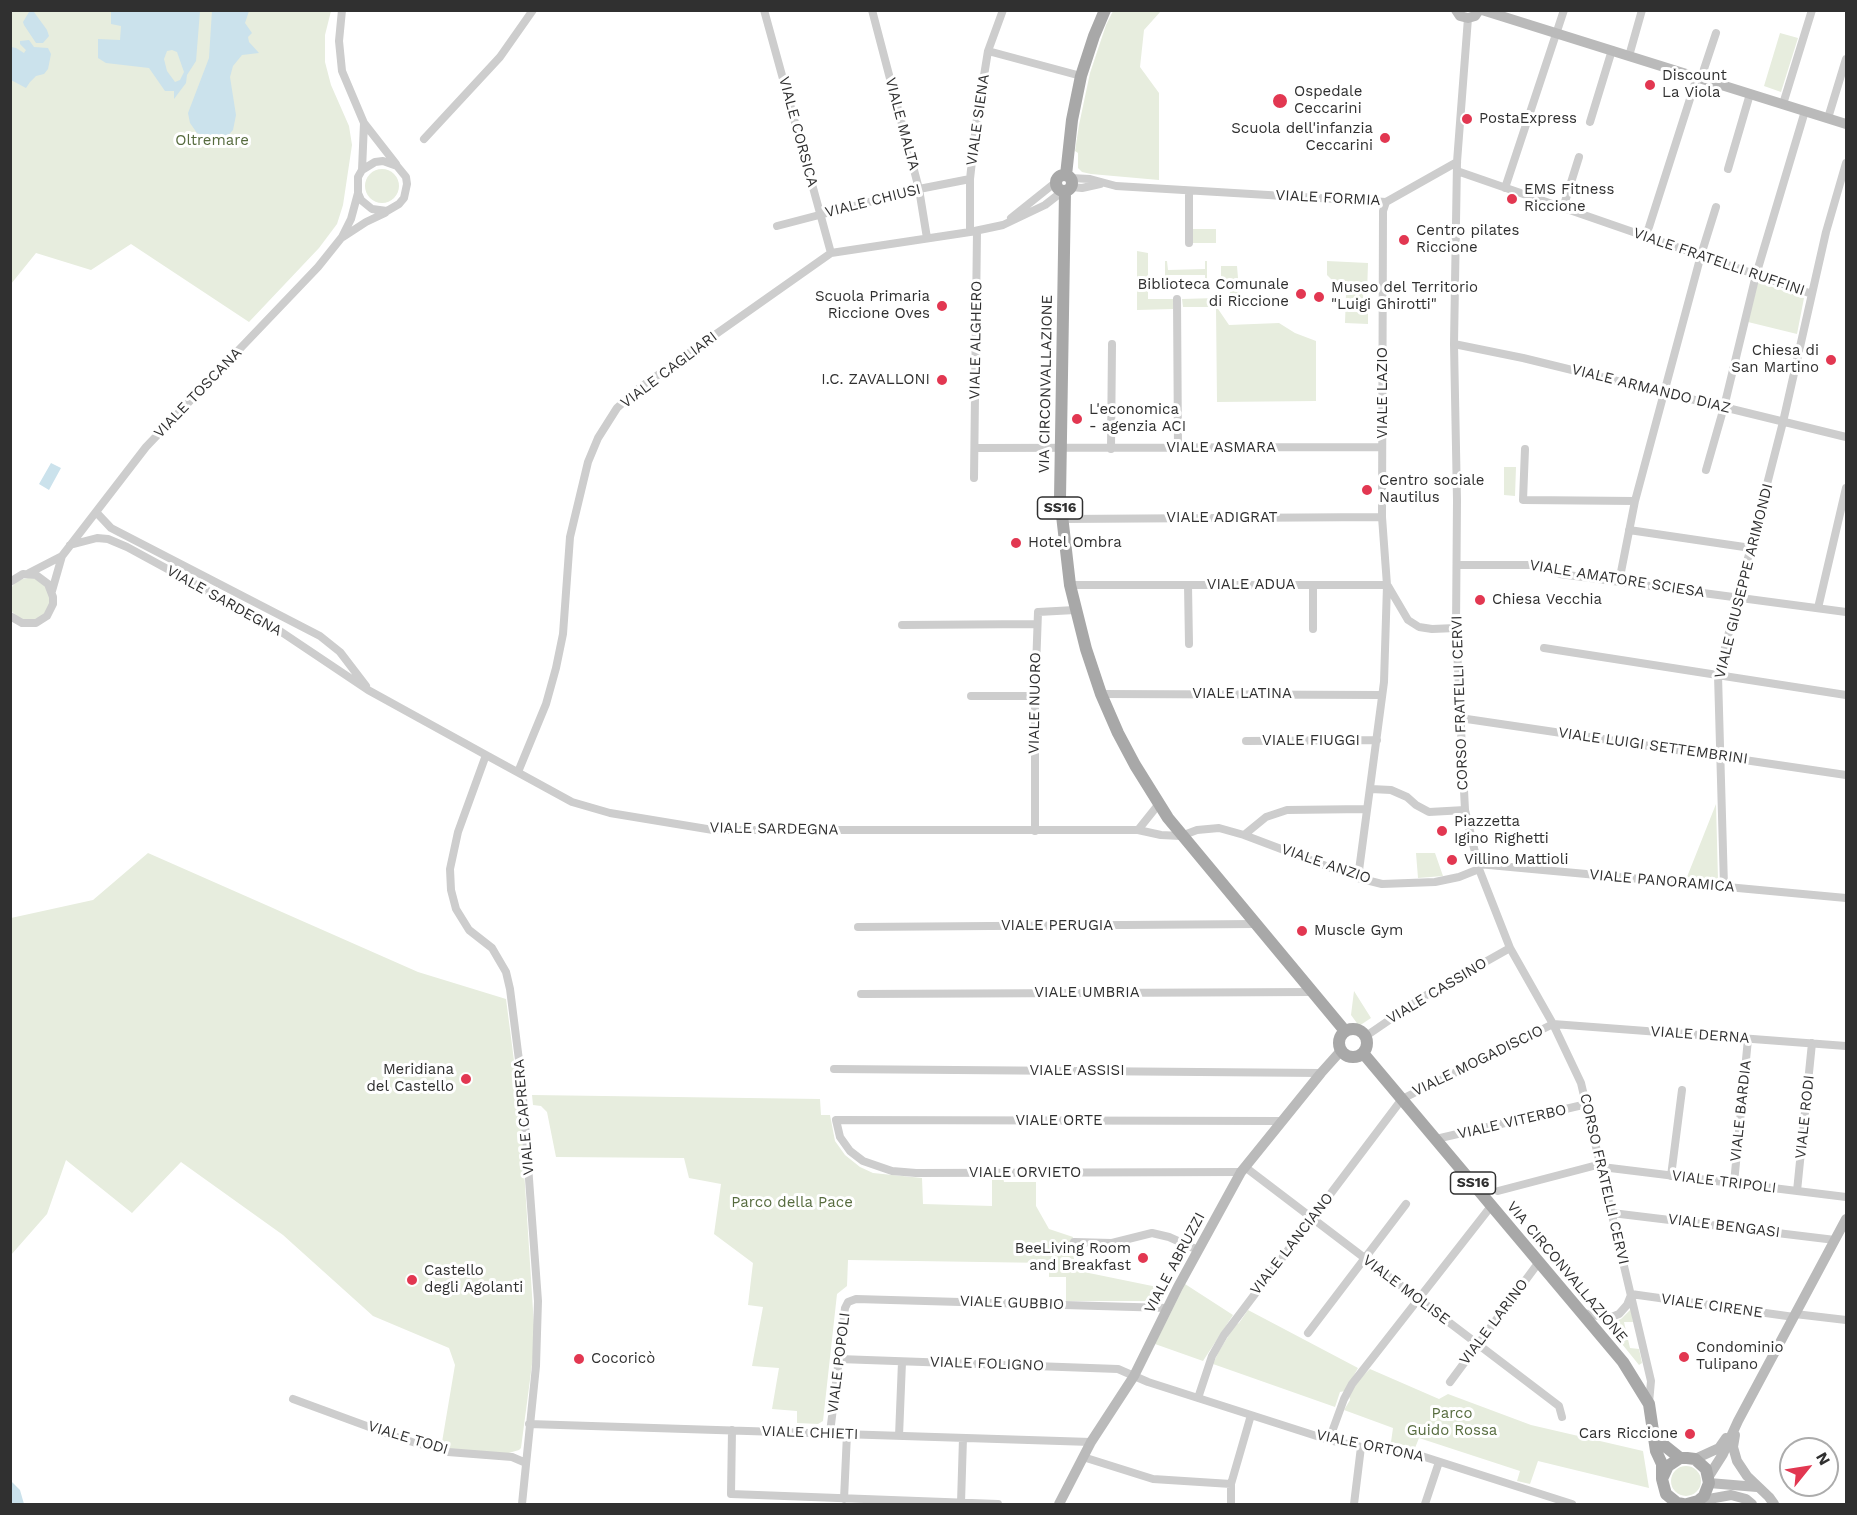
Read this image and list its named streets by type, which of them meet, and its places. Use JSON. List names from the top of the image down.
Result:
{
  "streets": {
    "main road": ["VIA CIRCONVALLAZIONE", "SS16"],
    "street": [
      "VIALE SIENA",
      "VIALE MALTA",
      "VIALE CORSICA",
      "VIALE FORMIA",
      "VIALE CHIUSI",
      "VIALE FRATELLI RUFFINI",
      "VIALE ALGHERO",
      "VIALE CAGLIARI",
      "VIALE ARMANDO DIAZ",
      "VIALE TOSCANA",
      "VIALE LAZIO",
      "VIALE ASMARA",
      "VIALE ADIGRAT",
      "VIALE AMATORE SCIESA",
      "VIALE GIUSEPPE ARIMONDI",
      "VIALE ADUA",
      "VIALE SARDEGNA",
      "VIALE LATINA",
      "VIALE NUORO",
      "CORSO FRATELLI CERVI",
      "VIALE FIUGGI",
      "VIALE LUIGI SETTEMBRINI",
      "VIALE ANZIO",
      "VIALE PANORAMICA",
      "VIALE PERUGIA",
      "VIALE CASSINO",
      "VIALE UMBRIA",
      "VIALE DERNA",
      "VIALE MOGADISCIO",
      "VIALE ASSISI",
      "VIALE BARDIA",
      "VIALE CAPRERA",
      "VIALE RODI",
      "VIALE ORTE",
      "VIALE VITERBO",
      "VIALE ORVIETO",
      "VIALE TRIPOLI",
      "VIALE BENGASI",
      "VIALE LANCIANO",
      "VIALE ABRUZZI",
      "VIALE MOLISE",
      "VIALE GUBBIO",
      "VIALE CIRENE",
      "VIALE LARINO",
      "VIALE POPOLI",
      "VIALE FOLIGNO",
      "VIALE CHIETI",
      "VIALE TODI",
      "VIALE ORTONA"
    ]
  },
  "crossings": [
    ["VIALE SIENA", "VIALE CHIUSI"],
    ["VIALE SIENA", "VIALE ALGHERO"],
    ["VIALE SIENA", "VIALE CAGLIARI"],
    ["VIALE MALTA", "VIALE CHIUSI"],
    ["VIALE MALTA", "VIALE CAGLIARI"],
    ["VIALE CORSICA", "VIALE CHIUSI"],
    ["VIALE CORSICA", "VIALE CAGLIARI"],
    ["VIALE FORMIA", "VIALE FRATELLI RUFFINI"],
    ["VIALE FORMIA", "VIALE CAGLIARI"],
    ["VIALE FORMIA", "VIA CIRCONVALLAZIONE"],
    ["VIALE FORMIA", "VIALE LAZIO"],
    ["VIALE FORMIA", "CORSO FRATELLI CERVI"],
    ["VIALE FRATELLI RUFFINI", "VIALE GIUSEPPE ARIMONDI"],
    ["VIALE FRATELLI RUFFINI", "CORSO FRATELLI CERVI"],
    ["VIALE ALGHERO", "VIALE CAGLIARI"],
    ["VIALE CAGLIARI", "VIA CIRCONVALLAZIONE"],
    ["VIALE CAGLIARI", "VIALE SARDEGNA"],
    ["VIA CIRCONVALLAZIONE", "VIALE ASMARA"],
    ["VIA CIRCONVALLAZIONE", "SS16"],
    ["VIA CIRCONVALLAZIONE", "VIALE ADIGRAT"],
    ["VIA CIRCONVALLAZIONE", "VIALE ADUA"],
    ["VIA CIRCONVALLAZIONE", "VIALE SARDEGNA"],
    ["VIA CIRCONVALLAZIONE", "VIALE LATINA"],
    ["VIA CIRCONVALLAZIONE", "CORSO FRATELLI CERVI"],
    ["VIA CIRCONVALLAZIONE", "VIALE ANZIO"],
    ["VIA CIRCONVALLAZIONE", "VIALE PERUGIA"],
    ["VIA CIRCONVALLAZIONE", "VIALE CASSINO"],
    ["VIA CIRCONVALLAZIONE", "VIALE UMBRIA"],
    ["VIA CIRCONVALLAZIONE", "VIALE MOGADISCIO"],
    ["VIA CIRCONVALLAZIONE", "VIALE VITERBO"],
    ["VIA CIRCONVALLAZIONE", "VIALE LANCIANO"],
    ["VIA CIRCONVALLAZIONE", "VIALE ABRUZZI"],
    ["VIA CIRCONVALLAZIONE", "VIALE LARINO"],
    ["VIALE ARMANDO DIAZ", "VIALE GIUSEPPE ARIMONDI"],
    ["VIALE ARMANDO DIAZ", "CORSO FRATELLI CERVI"],
    ["VIALE TOSCANA", "VIALE SARDEGNA"],
    ["VIALE LAZIO", "VIALE ASMARA"],
    ["VIALE LAZIO", "VIALE ADIGRAT"],
    ["VIALE LAZIO", "VIALE ADUA"],
    ["VIALE LAZIO", "VIALE LATINA"],
    ["VIALE LAZIO", "CORSO FRATELLI CERVI"],
    ["VIALE LAZIO", "VIALE FIUGGI"],
    ["VIALE LAZIO", "VIALE ANZIO"],
    ["SS16", "CORSO FRATELLI CERVI"],
    ["VIALE AMATORE SCIESA", "VIALE GIUSEPPE ARIMONDI"],
    ["VIALE AMATORE SCIESA", "CORSO FRATELLI CERVI"],
    ["VIALE GIUSEPPE ARIMONDI", "VIALE LUIGI SETTEMBRINI"],
    ["VIALE GIUSEPPE ARIMONDI", "VIALE PANORAMICA"],
    ["VIALE SARDEGNA", "VIALE NUORO"],
    ["VIALE SARDEGNA", "VIALE ANZIO"],
    ["VIALE SARDEGNA", "VIALE CAPRERA"],
    ["CORSO FRATELLI CERVI", "VIALE LUIGI SETTEMBRINI"],
    ["CORSO FRATELLI CERVI", "VIALE ANZIO"],
    ["CORSO FRATELLI CERVI", "VIALE PANORAMICA"],
    ["CORSO FRATELLI CERVI", "VIALE CASSINO"],
    ["CORSO FRATELLI CERVI", "VIALE DERNA"],
    ["CORSO FRATELLI CERVI", "VIALE MOGADISCIO"],
    ["CORSO FRATELLI CERVI", "VIALE VITERBO"],
    ["CORSO FRATELLI CERVI", "VIALE TRIPOLI"],
    ["CORSO FRATELLI CERVI", "VIALE BENGASI"],
    ["CORSO FRATELLI CERVI", "VIALE CIRENE"],
    ["VIALE ANZIO", "VIALE PANORAMICA"],
    ["VIALE CASSINO", "VIALE ABRUZZI"],
    ["VIALE DERNA", "VIALE MOGADISCIO"],
    ["VIALE DERNA", "VIALE BARDIA"],
    ["VIALE DERNA", "VIALE RODI"],
    ["VIALE MOGADISCIO", "VIALE LANCIANO"],
    ["VIALE ASSISI", "VIALE ABRUZZI"],
    ["VIALE BARDIA", "VIALE TRIPOLI"],
    ["VIALE CAPRERA", "VIALE CHIETI"],
    ["VIALE CAPRERA", "VIALE TODI"],
    ["VIALE RODI", "VIALE TRIPOLI"],
    ["VIALE ORTE", "VIALE ORVIETO"],
    ["VIALE ORTE", "VIALE ABRUZZI"],
    ["VIALE ORVIETO", "VIALE ABRUZZI"],
    ["VIALE ORVIETO", "VIALE MOLISE"],
    ["VIALE LANCIANO", "VIALE MOLISE"],
    ["VIALE LANCIANO", "VIALE ORTONA"],
    ["VIALE ABRUZZI", "VIALE MOLISE"],
    ["VIALE ABRUZZI", "VIALE GUBBIO"],
    ["VIALE ABRUZZI", "VIALE FOLIGNO"],
    ["VIALE ABRUZZI", "VIALE CHIETI"],
    ["VIALE ABRUZZI", "VIALE ORTONA"],
    ["VIALE MOLISE", "VIALE LARINO"],
    ["VIALE GUBBIO", "VIALE POPOLI"],
    ["VIALE POPOLI", "VIALE FOLIGNO"],
    ["VIALE POPOLI", "VIALE CHIETI"],
    ["VIALE FOLIGNO", "VIALE ORTONA"]
  ],
  "parks": ["Oltremare", "Parco della Pace", "Parco Guido Rossa"],
  "places": [
    "Discount La Viola",
    "Ospedale Ceccarini",
    "PostaExpress",
    "Scuola dell'infanzia Ceccarini",
    "EMS Fitness Riccione",
    "Centro pilates Riccione",
    "Biblioteca Comunale di Riccione",
    "Museo del Territorio \"Luigi Ghirotti\"",
    "Scuola Primaria Riccione Oves",
    "Chiesa di San Martino",
    "I.C. ZAVALLONI",
    "L'economica - agenzia ACI",
    "Centro sociale Nautilus",
    "Hotel Ombra",
    "Chiesa Vecchia",
    "Piazzetta Igino Righetti",
    "Villino Mattioli",
    "Muscle Gym",
    "Meridiana del Castello",
    "BeeLiving Room and Breakfast",
    "Castello degli Agolanti",
    "Condominio Tulipano",
    "Cocoricò",
    "Cars Riccione"
  ],
  "north": "top right"
}
